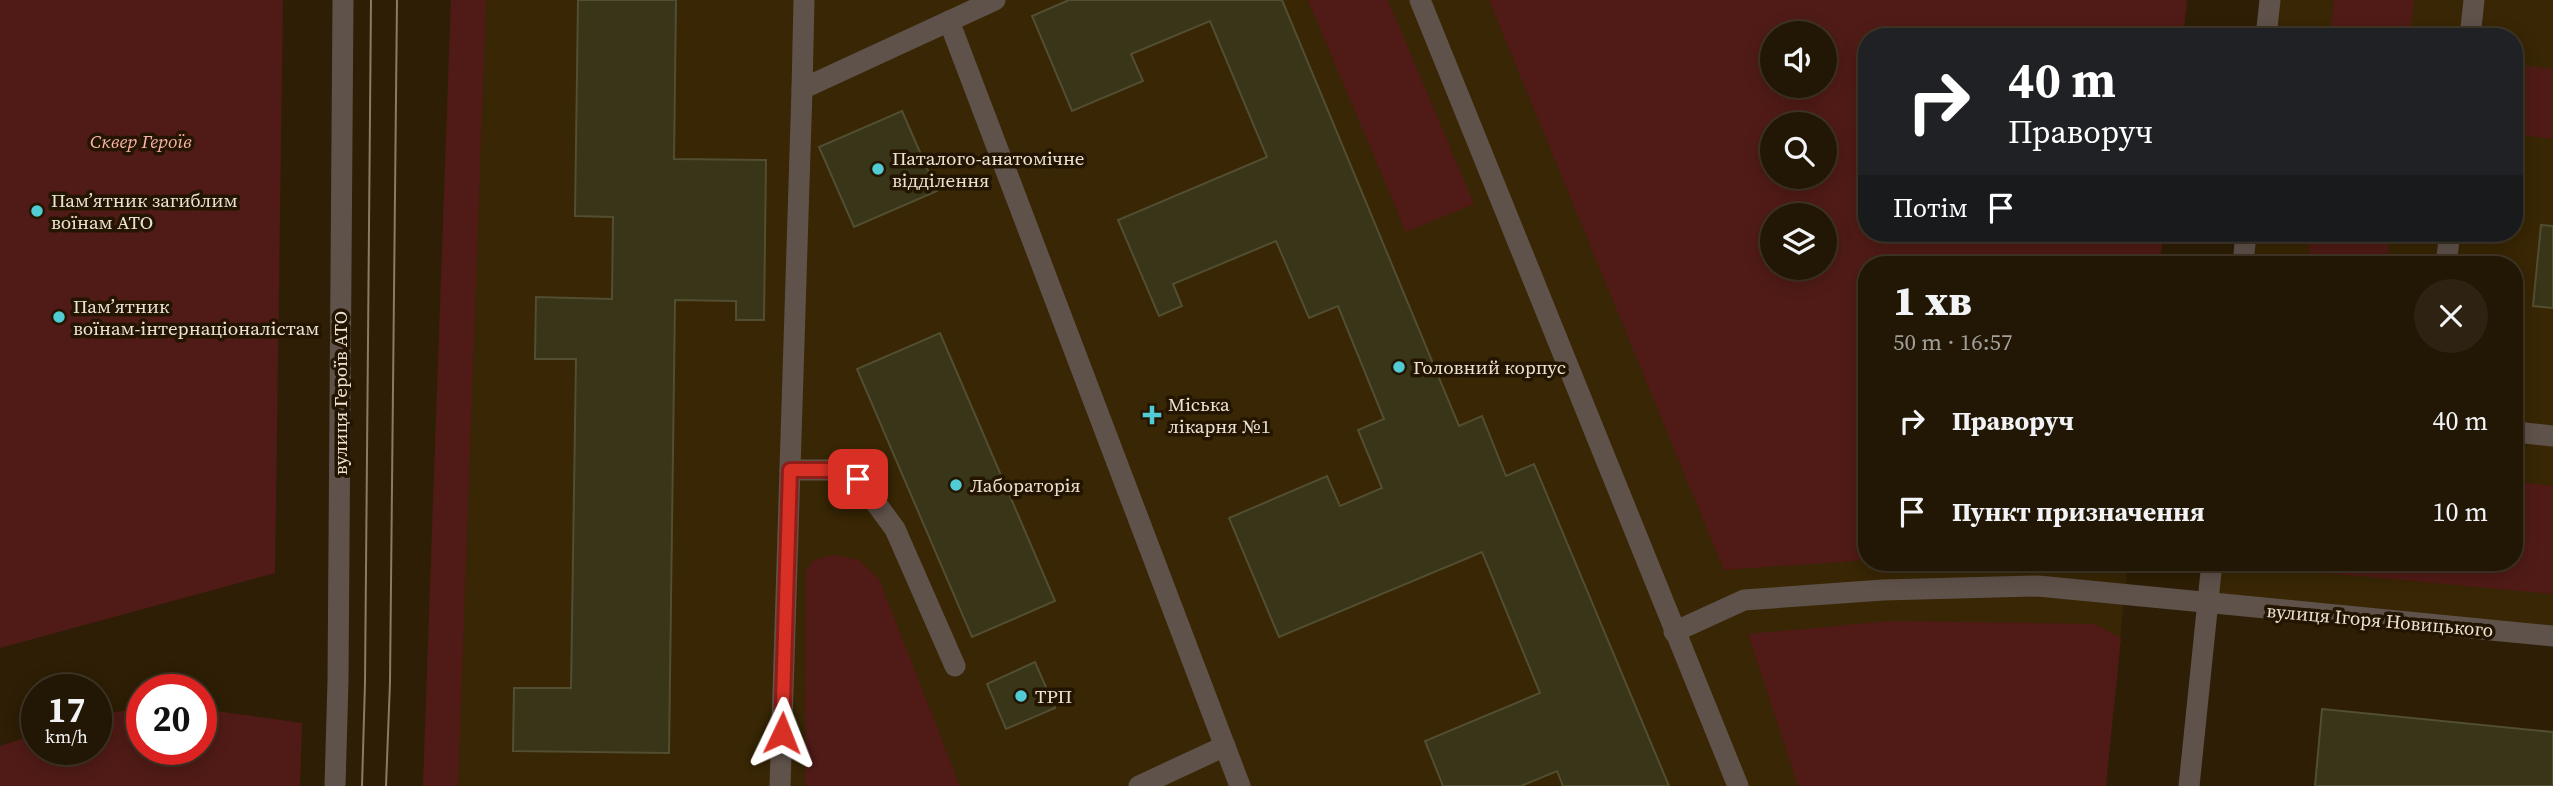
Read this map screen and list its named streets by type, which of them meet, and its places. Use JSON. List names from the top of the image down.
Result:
{
  "streets": {
    "street": ["вулиця Героїв АТО", "вулиця Ігоря Новицького"]
  },
  "parks": ["Сквер Героїв"],
  "places": {
    "other": [
      "Паталого-анатомічне відділення",
      "Пам’ятник загиблим воїнам АТО",
      "Пам’ятник воїнам-інтернаціоналістам",
      "Головний корпус",
      "Лабораторія",
      "ТРП"
    ],
    "health": ["Міська лікарня №1"]
  },
  "page": {
    "turn": ["40 m", "Праворуч"],
    "then": "Потім",
    "heading": ["1 хв", "50 m · 16:57"],
    "list": [
      {
        "name": "Праворуч",
        "value": "40 m"
      },
      {
        "name": "Пункт призначення",
        "value": "10 m"
      }
    ],
    "speed": "17 km/h",
    "limit": "20"
  }
}
